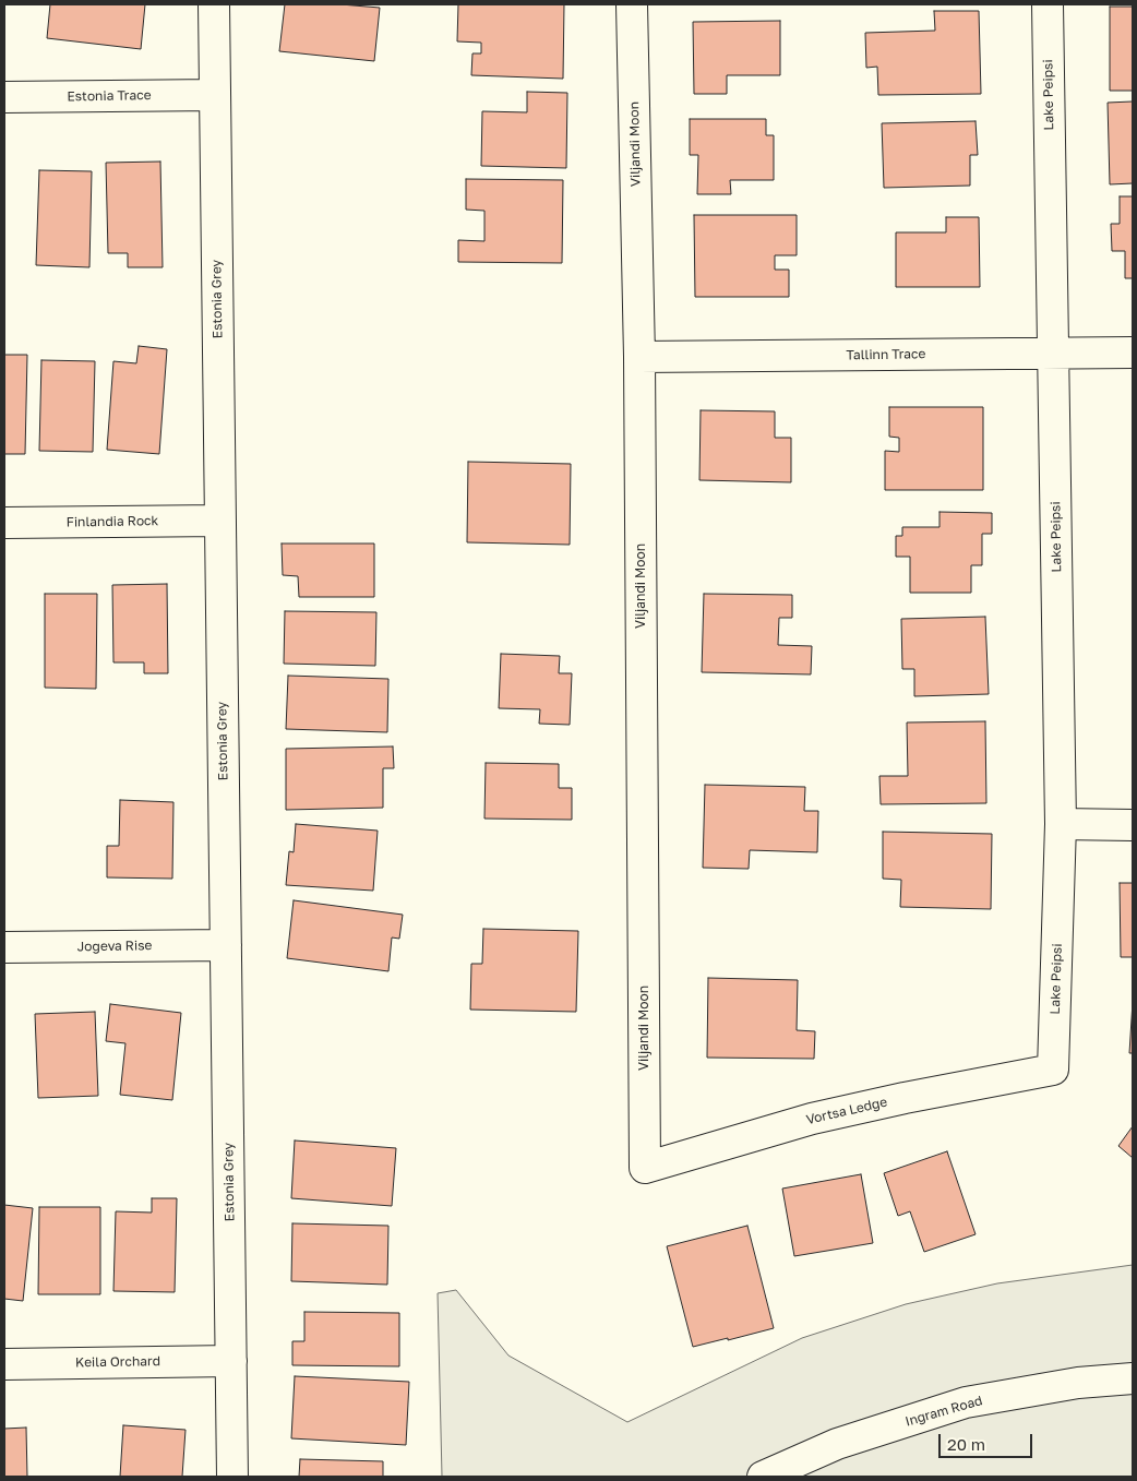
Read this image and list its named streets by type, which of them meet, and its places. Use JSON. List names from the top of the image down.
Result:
{
  "streets": {
    "street": [
      "Lake Peipsi",
      "Estonia Trace",
      "Viljandi Moon",
      "Estonia Grey",
      "Tallinn Trace",
      "Finlandia Rock",
      "Jogeva Rise",
      "Vortsa Ledge",
      "Keila Orchard",
      "Ingram Road"
    ]
  },
  "crossings": [
    ["Lake Peipsi", "Tallinn Trace"],
    ["Lake Peipsi", "Vortsa Ledge"],
    ["Estonia Trace", "Estonia Grey"],
    ["Viljandi Moon", "Tallinn Trace"],
    ["Viljandi Moon", "Vortsa Ledge"],
    ["Estonia Grey", "Finlandia Rock"],
    ["Estonia Grey", "Jogeva Rise"],
    ["Estonia Grey", "Keila Orchard"]
  ],
  "scale_bar": "20 m"
}
